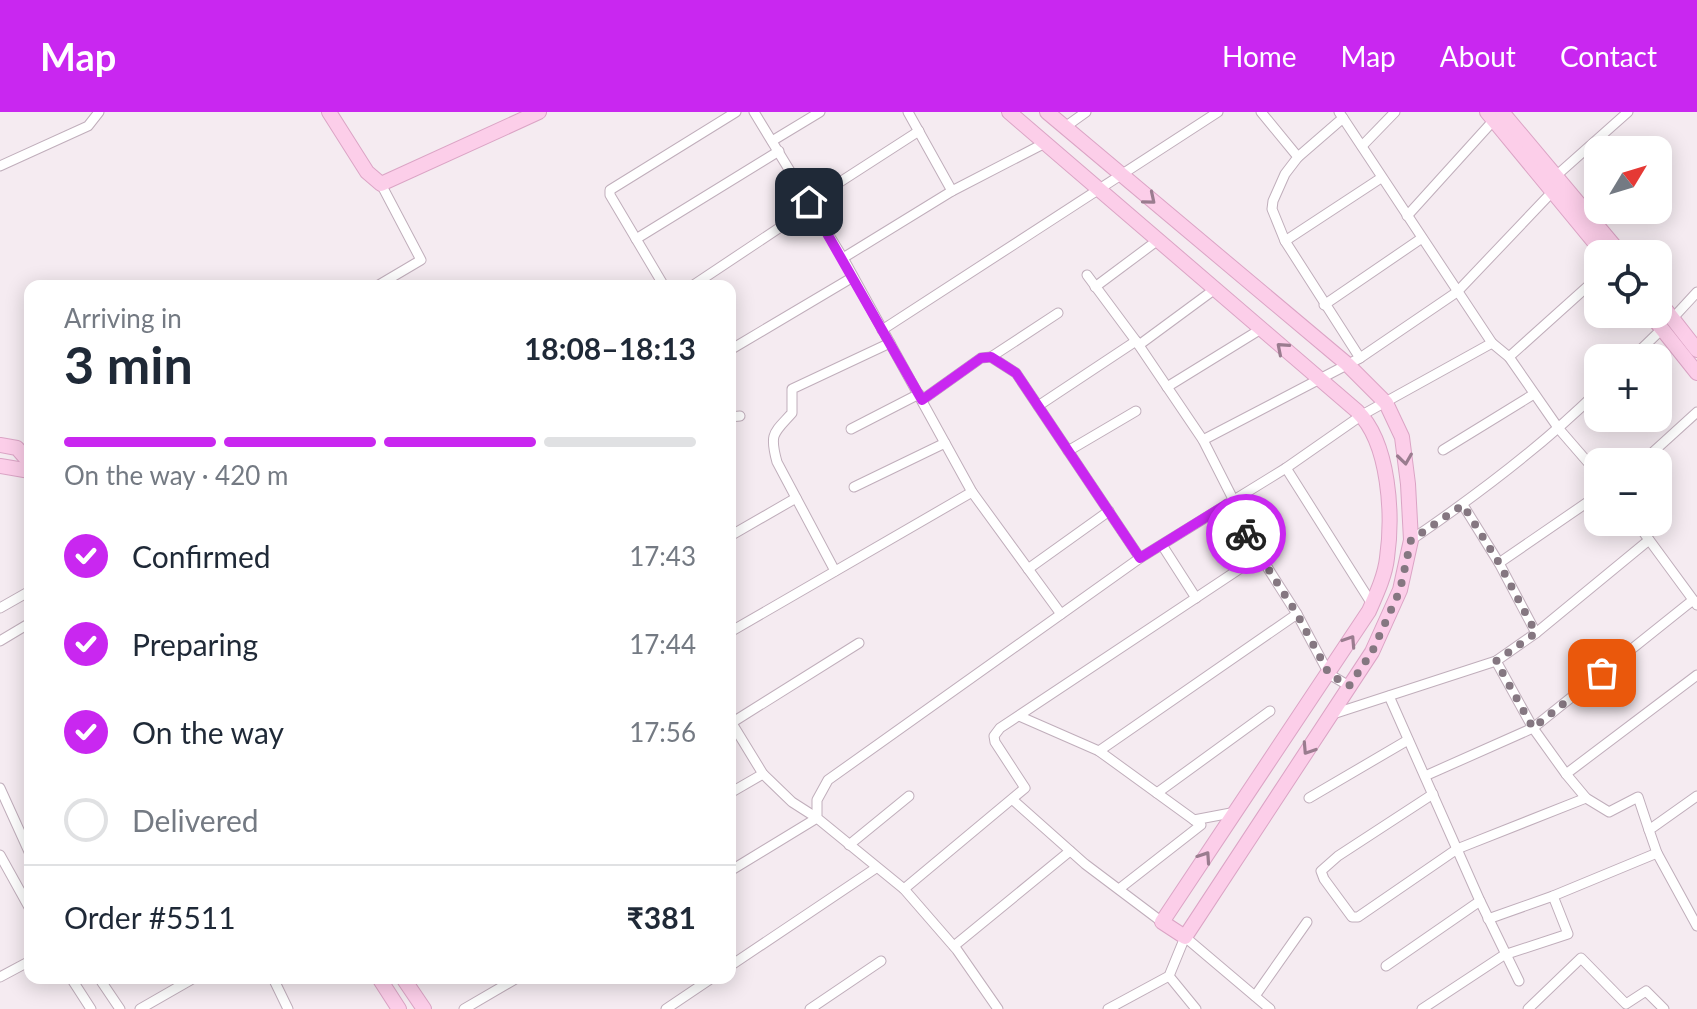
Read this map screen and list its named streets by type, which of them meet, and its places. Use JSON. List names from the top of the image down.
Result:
{
  "north": "top right",
  "page": {
    "header": "Map",
    "nav": [
      "Home",
      "Map",
      "About",
      "Contact"
    ],
    "map_buttons": ["+", "−"],
    "heading": ["3 min", "Arriving in", "18:08–18:13"],
    "panel": ["Order #5511", "₹381"],
    "bar": "On the way · 420 m",
    "list": [
      ["Confirmed", "17:43"],
      ["Preparing", "17:44"],
      ["On the way", "17:56"],
      "Delivered"
    ]
  }
}
